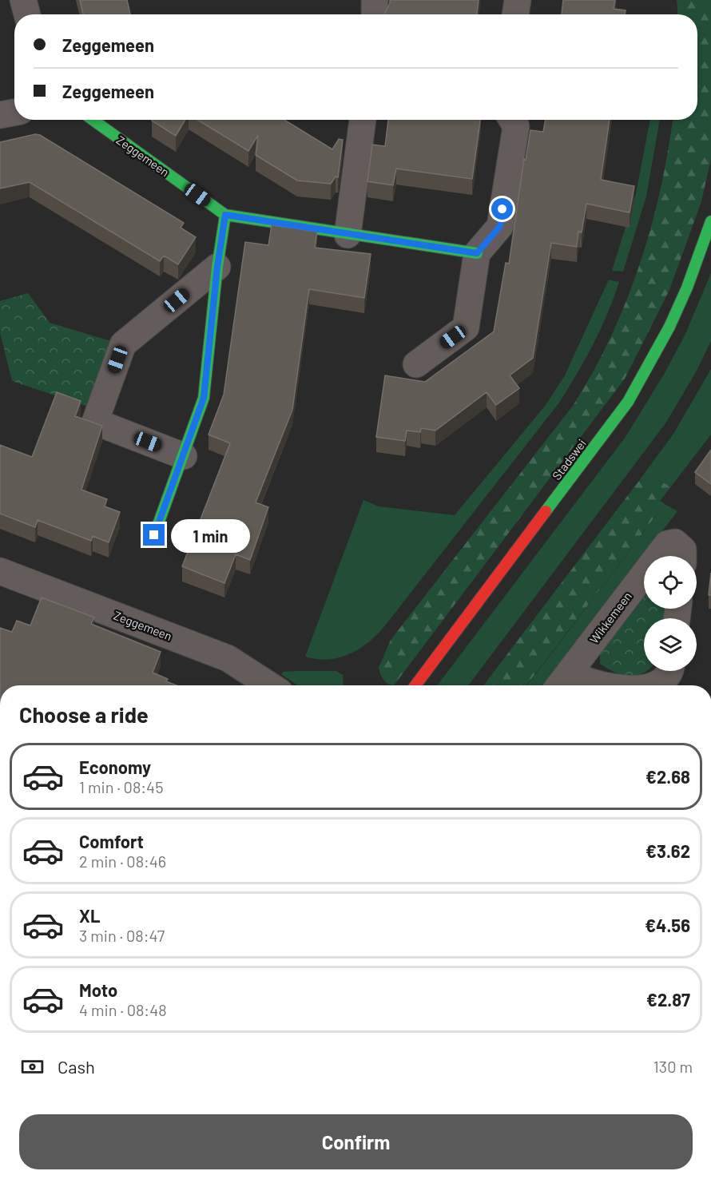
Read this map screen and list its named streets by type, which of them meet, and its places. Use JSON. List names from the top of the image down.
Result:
{
  "streets": {
    "street": ["Zeggemeen", "Stadswei", "Wikkemeen"]
  },
  "page": {
    "banner": ["Zeggemeen", "Zeggemeen"],
    "bubble": "1 min",
    "heading": "Choose a ride",
    "list": [
      {
        "name": "Economy",
        "note": "1 min · 08:45",
        "value": "€2.68"
      },
      {
        "name": "Comfort",
        "note": "2 min · 08:46",
        "value": "€3.62"
      },
      {
        "name": "XL",
        "note": "3 min · 08:47",
        "value": "€4.56"
      },
      {
        "name": "Moto",
        "note": "4 min · 08:48",
        "value": "€2.87"
      }
    ],
    "pay": ["Cash", "130 m"],
    "buttons": "Confirm"
  }
}
